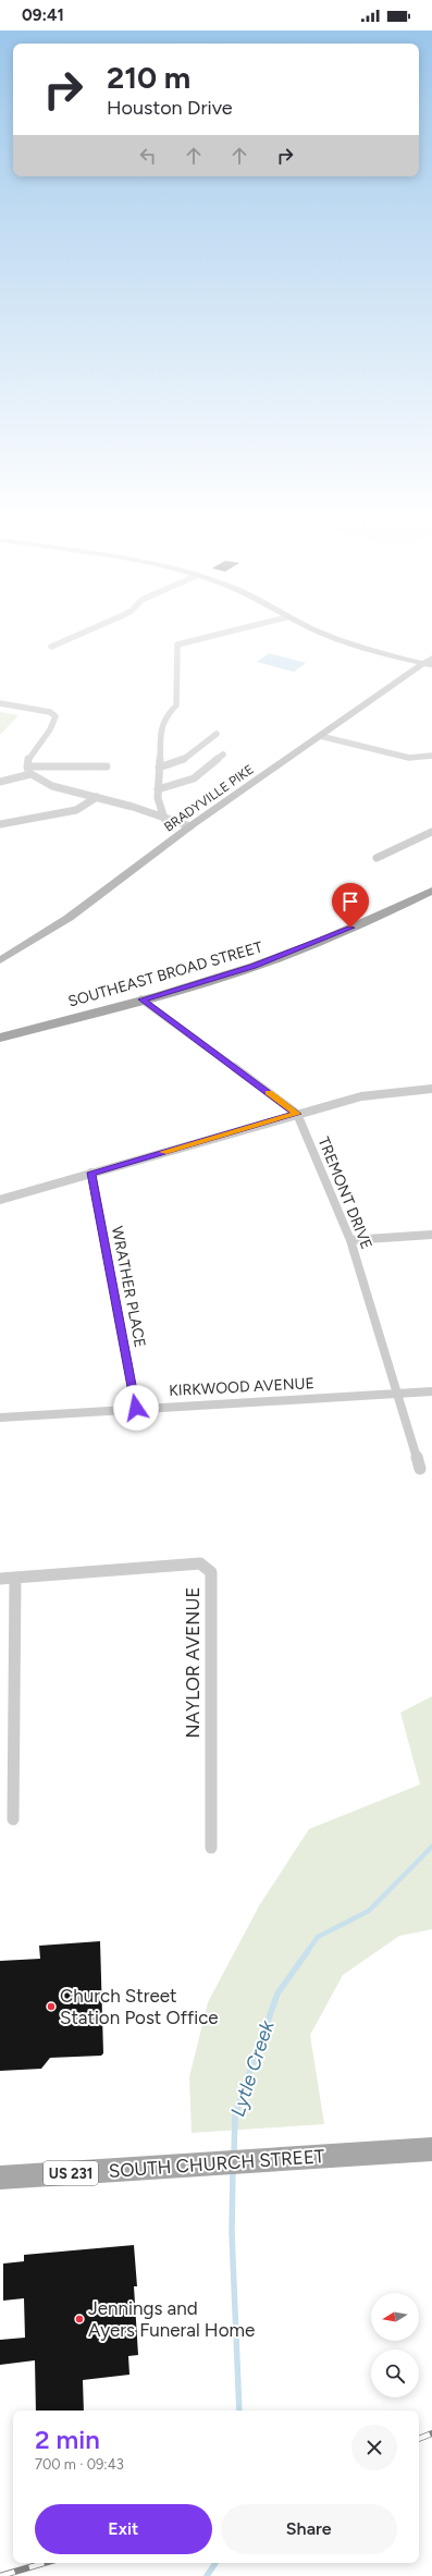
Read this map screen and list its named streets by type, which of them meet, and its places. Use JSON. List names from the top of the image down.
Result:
{
  "streets": {
    "main road": [
      "BRADYVILLE PIKE",
      "SOUTHEAST BROAD STREET",
      "SOUTH CHURCH STREET",
      "US 231"
    ],
    "street": [
      "TREMONT DRIVE",
      "WRATHER PLACE",
      "KIRKWOOD AVENUE",
      "NAYLOR AVENUE"
    ]
  },
  "crossings": [
    ["TREMONT DRIVE", "KIRKWOOD AVENUE"],
    ["WRATHER PLACE", "KIRKWOOD AVENUE"]
  ],
  "water": ["Lytle Creek"],
  "places": ["Church Street Station Post Office", "Jennings and Ayers Funeral Home"],
  "north": "left",
  "page": {
    "status": "09:41",
    "turn": ["210 m", "Houston Drive"],
    "heading": ["2 min", "700 m · 09:43"],
    "buttons": ["Exit", "Share"]
  }
}
